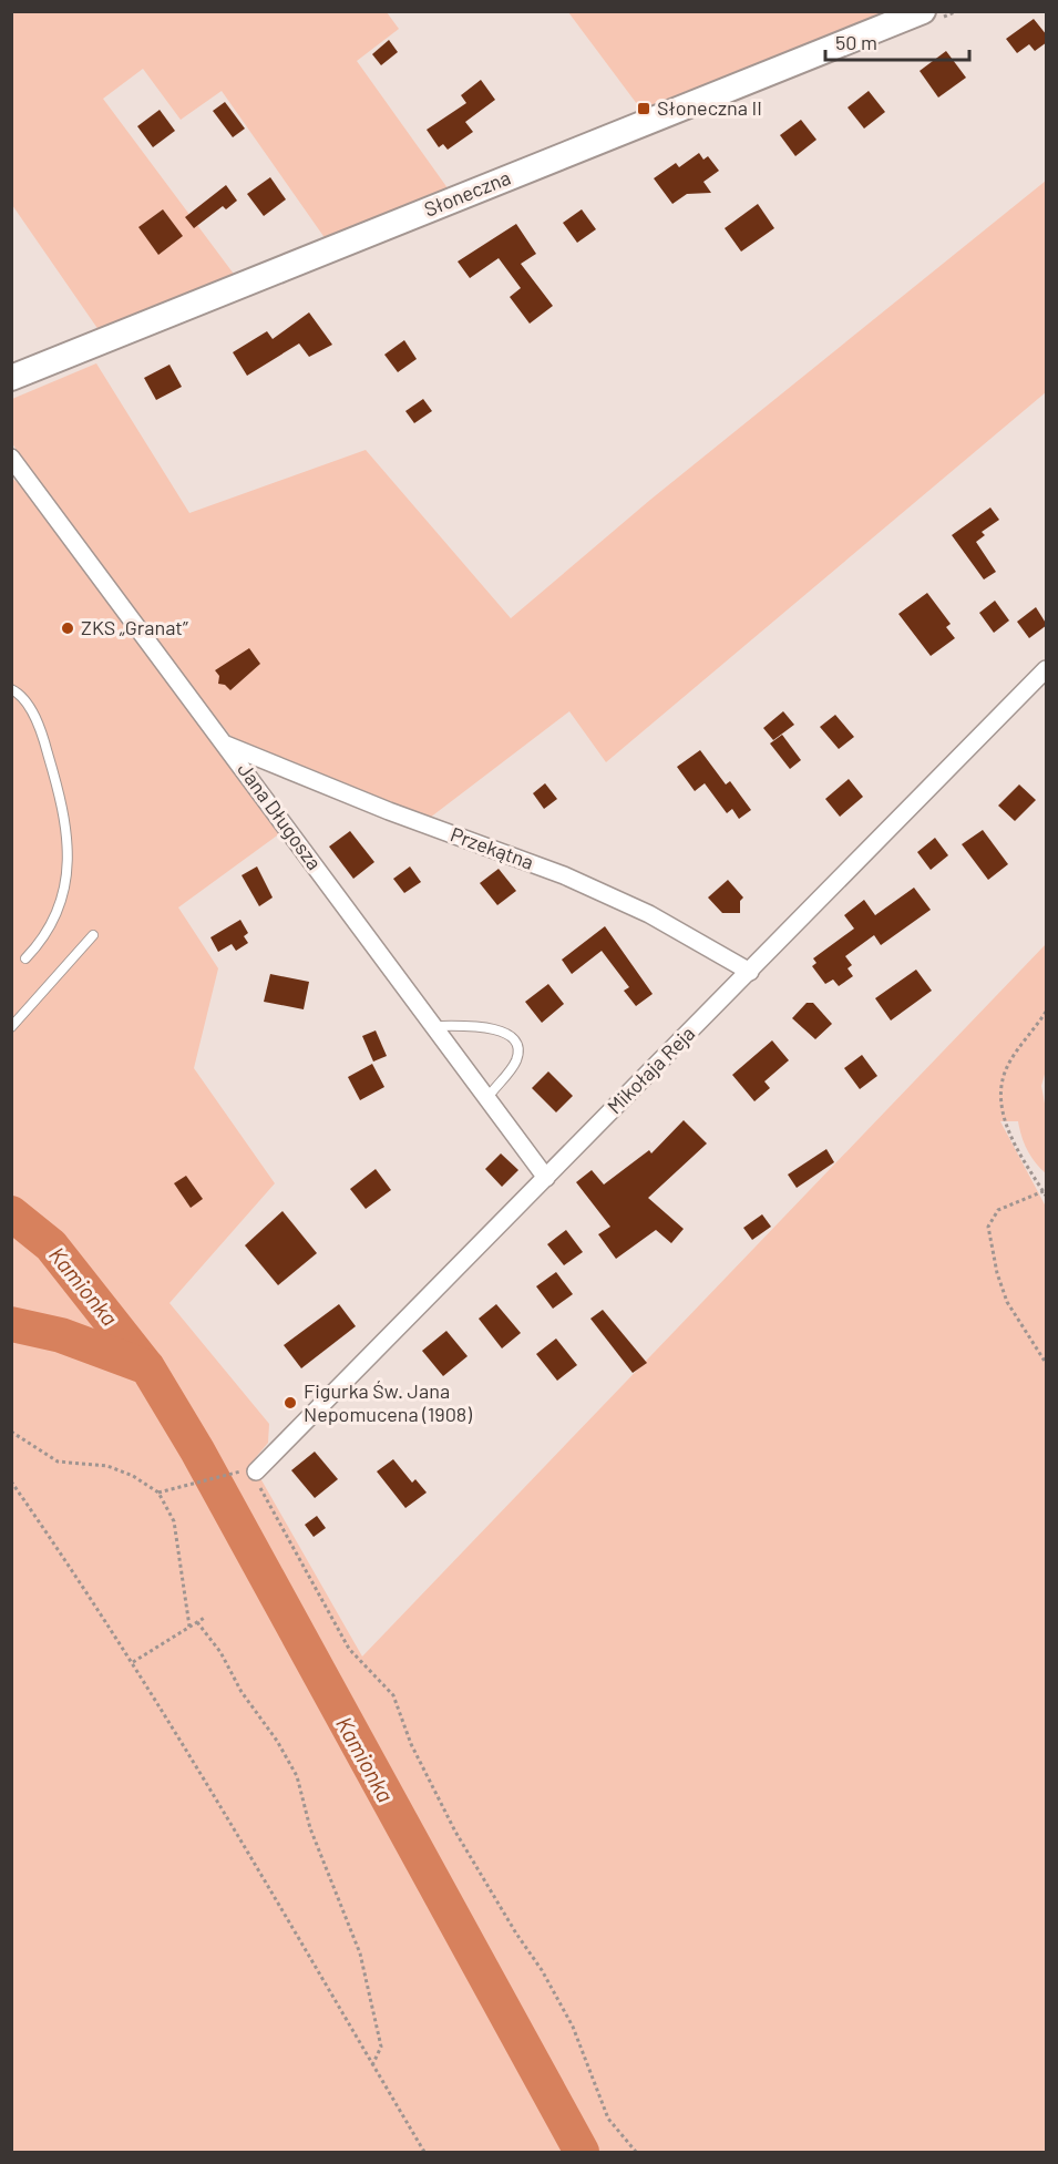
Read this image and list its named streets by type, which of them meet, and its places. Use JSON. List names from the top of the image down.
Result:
{
  "streets": {
    "street": [
      "Słoneczna",
      "Jana Długosza",
      "Przekątna",
      "Mikołaja Reja"
    ]
  },
  "crossings": [
    ["Jana Długosza", "Przekątna"],
    ["Jana Długosza", "Mikołaja Reja"],
    ["Przekątna", "Mikołaja Reja"]
  ],
  "water": ["Kamionka"],
  "places": {
    "transit": ["Słoneczna II"],
    "other": ["ZKS „Granat”", "Figurka Św. Jana Nepomucena (1908)"]
  },
  "scale_bar": "50 m"
}
